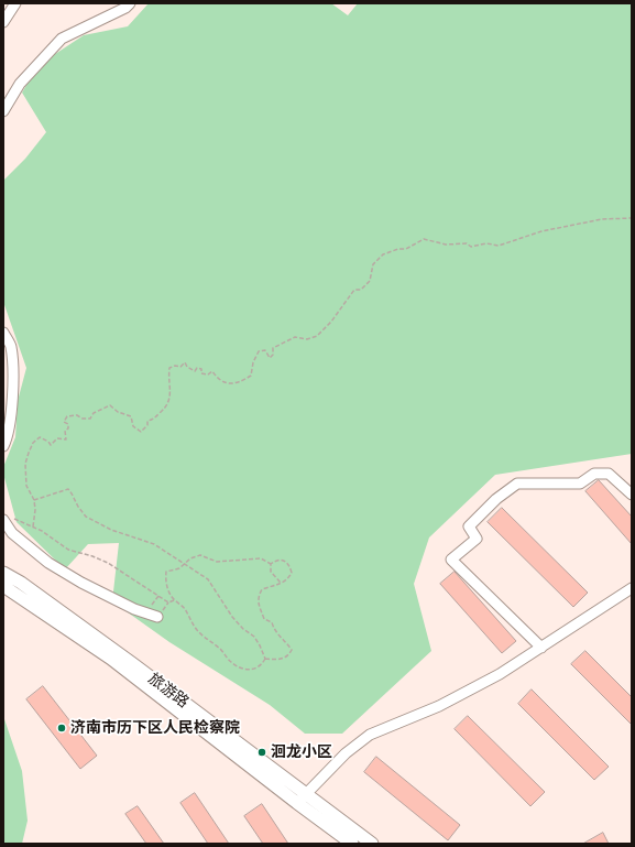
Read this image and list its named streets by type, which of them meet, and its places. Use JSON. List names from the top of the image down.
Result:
{
  "streets": {
    "main road": ["旅游路"]
  },
  "places": ["济南市历下区人民检察院", "洄龙小区"]
}
